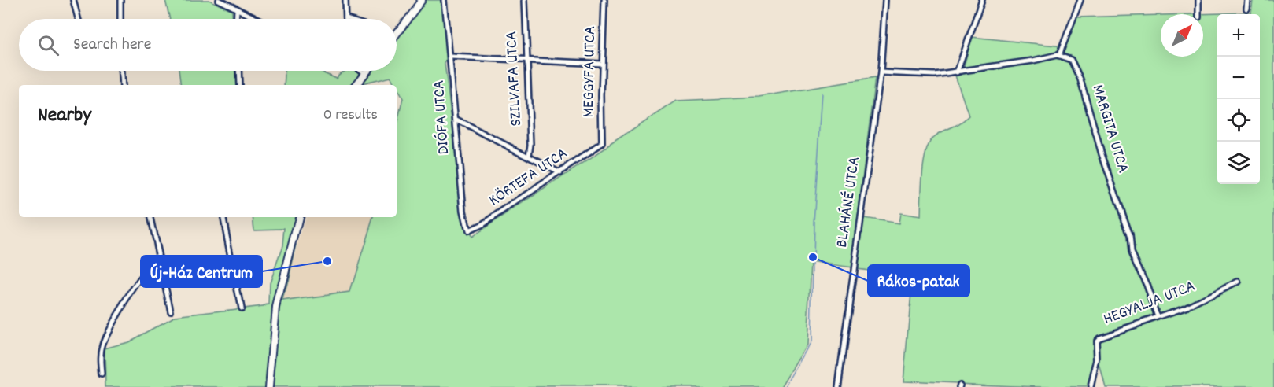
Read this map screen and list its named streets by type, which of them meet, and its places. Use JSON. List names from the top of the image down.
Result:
{
  "streets": {
    "street": [
      "MEGGYFA UTCA",
      "SZILVAFA UTCA",
      "DIÓFA UTCA",
      "MARGITA UTCA",
      "KÖRTEFA UTCA",
      "BLAHÁNÉ UTCA",
      "HEGYALJA UTCA"
    ]
  },
  "crossings": [
    ["MEGGYFA UTCA", "KÖRTEFA UTCA"],
    ["DIÓFA UTCA", "KÖRTEFA UTCA"],
    ["MARGITA UTCA", "HEGYALJA UTCA"]
  ],
  "places": ["Rákos-patak", "Új-Ház Centrum"],
  "north": "top right",
  "page": {
    "map_buttons": ["+", "−"],
    "search": "Search here",
    "heading": ["Nearby", "0 results"]
  }
}
